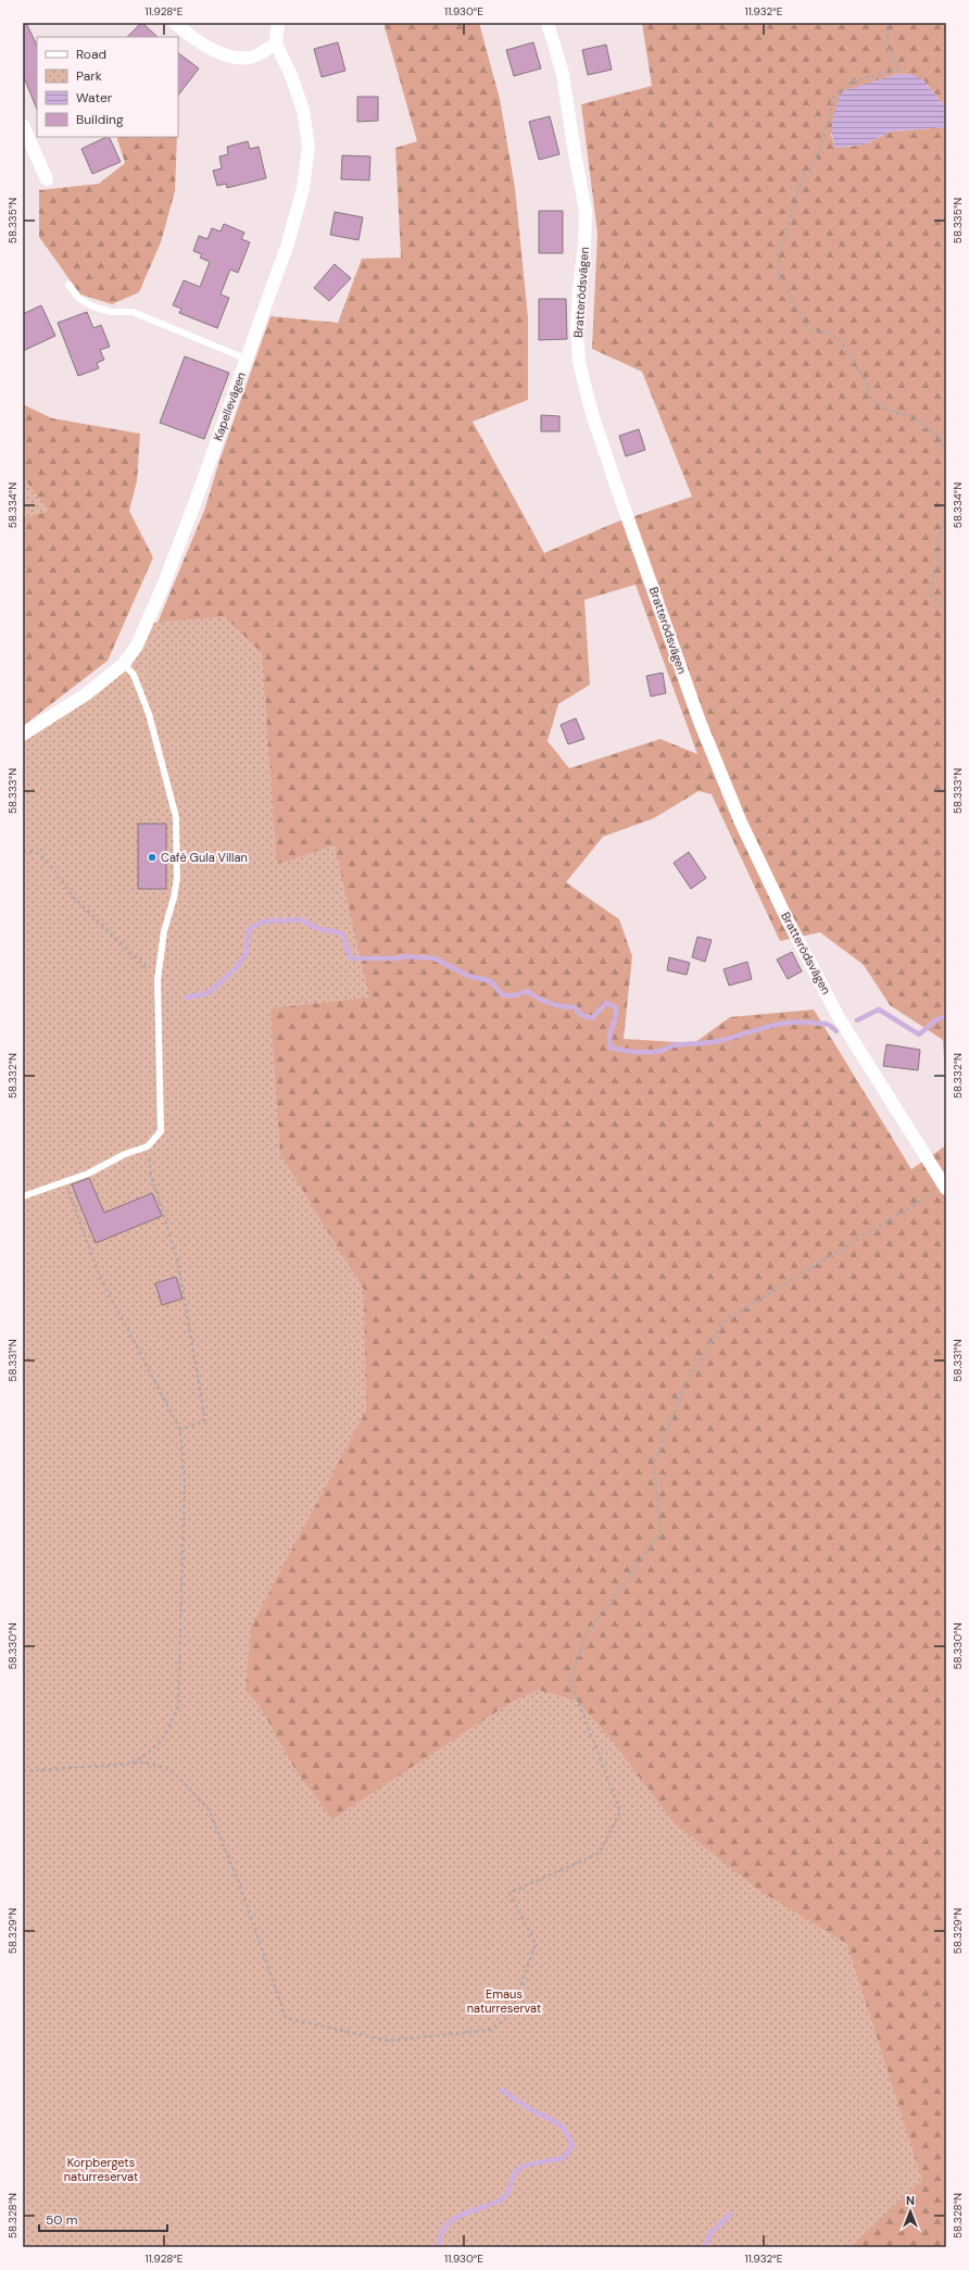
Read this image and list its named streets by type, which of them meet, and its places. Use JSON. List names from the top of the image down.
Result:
{
  "streets": {
    "street": ["Bratterödsvägen", "Kapellevägen"]
  },
  "parks": ["Emaus naturreservat", "Korpbergets naturreservat"],
  "places": ["Café Gula Villan"],
  "legend": [
    "Road",
    "Park",
    "Water",
    "Building"
  ],
  "scale_bar": "50 m",
  "north": "top",
  "coordinates": [
    "11.928°E",
    "11.930°E",
    "11.932°E",
    "58.335°N",
    "58.334°N",
    "58.333°N",
    "58.332°N",
    "58.331°N",
    "58.330°N",
    "58.329°N",
    "58.328°N"
  ]
}
